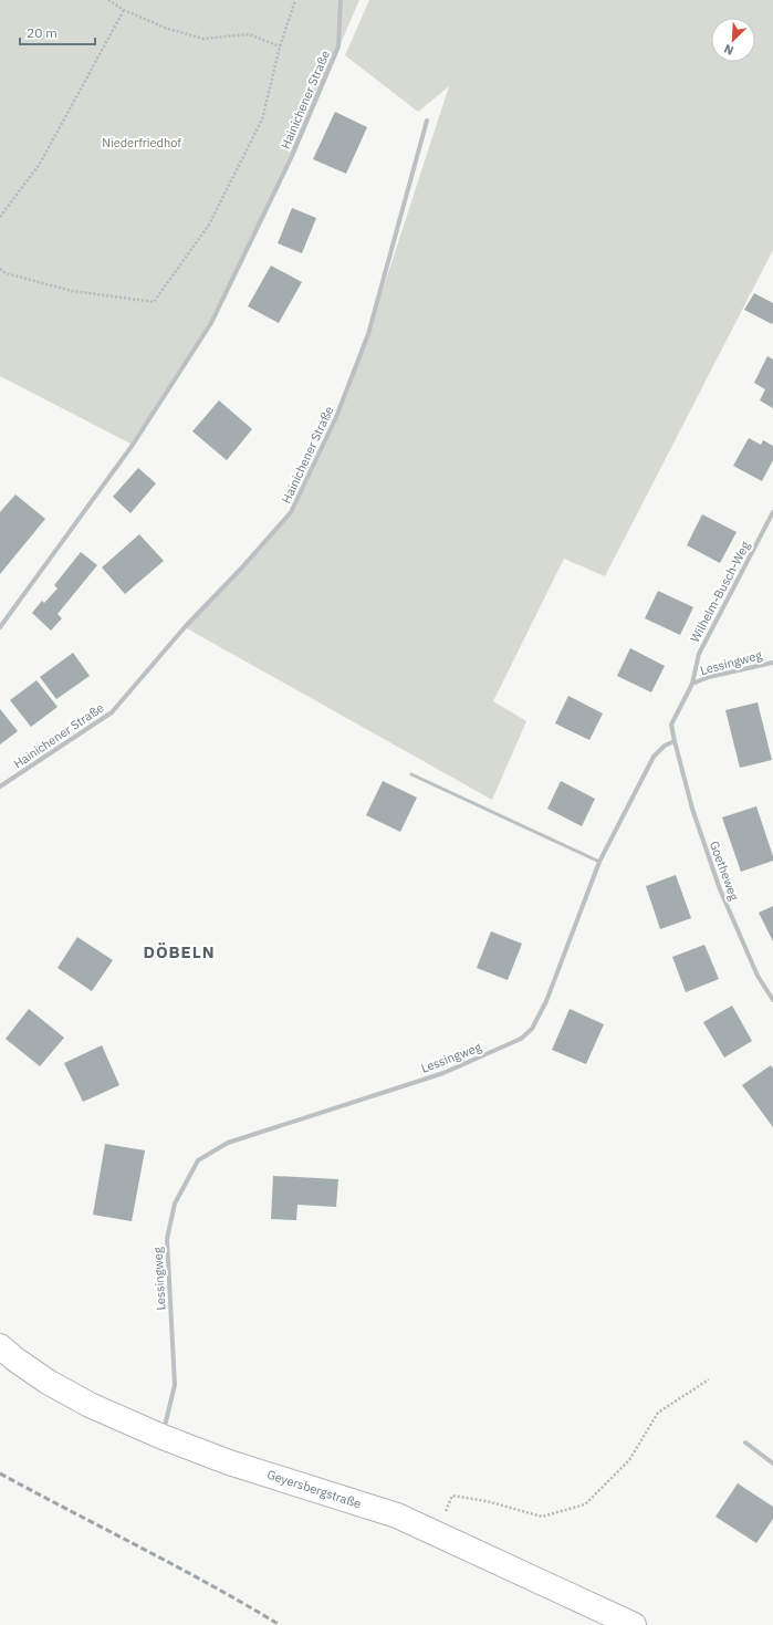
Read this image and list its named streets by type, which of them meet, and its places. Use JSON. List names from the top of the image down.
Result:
{
  "streets": {
    "main road": ["Geyersbergstraße"],
    "street": [
      "Hainichener Straße",
      "Wilhelm-Busch-Weg",
      "Lessingweg",
      "Goetheweg"
    ]
  },
  "crossings": [
    ["Wilhelm-Busch-Weg", "Lessingweg"],
    ["Lessingweg", "Goetheweg"],
    ["Lessingweg", "Geyersbergstraße"]
  ],
  "districts": ["DÖBELN"],
  "parks": ["Niederfriedhof"],
  "scale_bar": "20 m",
  "north": "bottom left"
}
